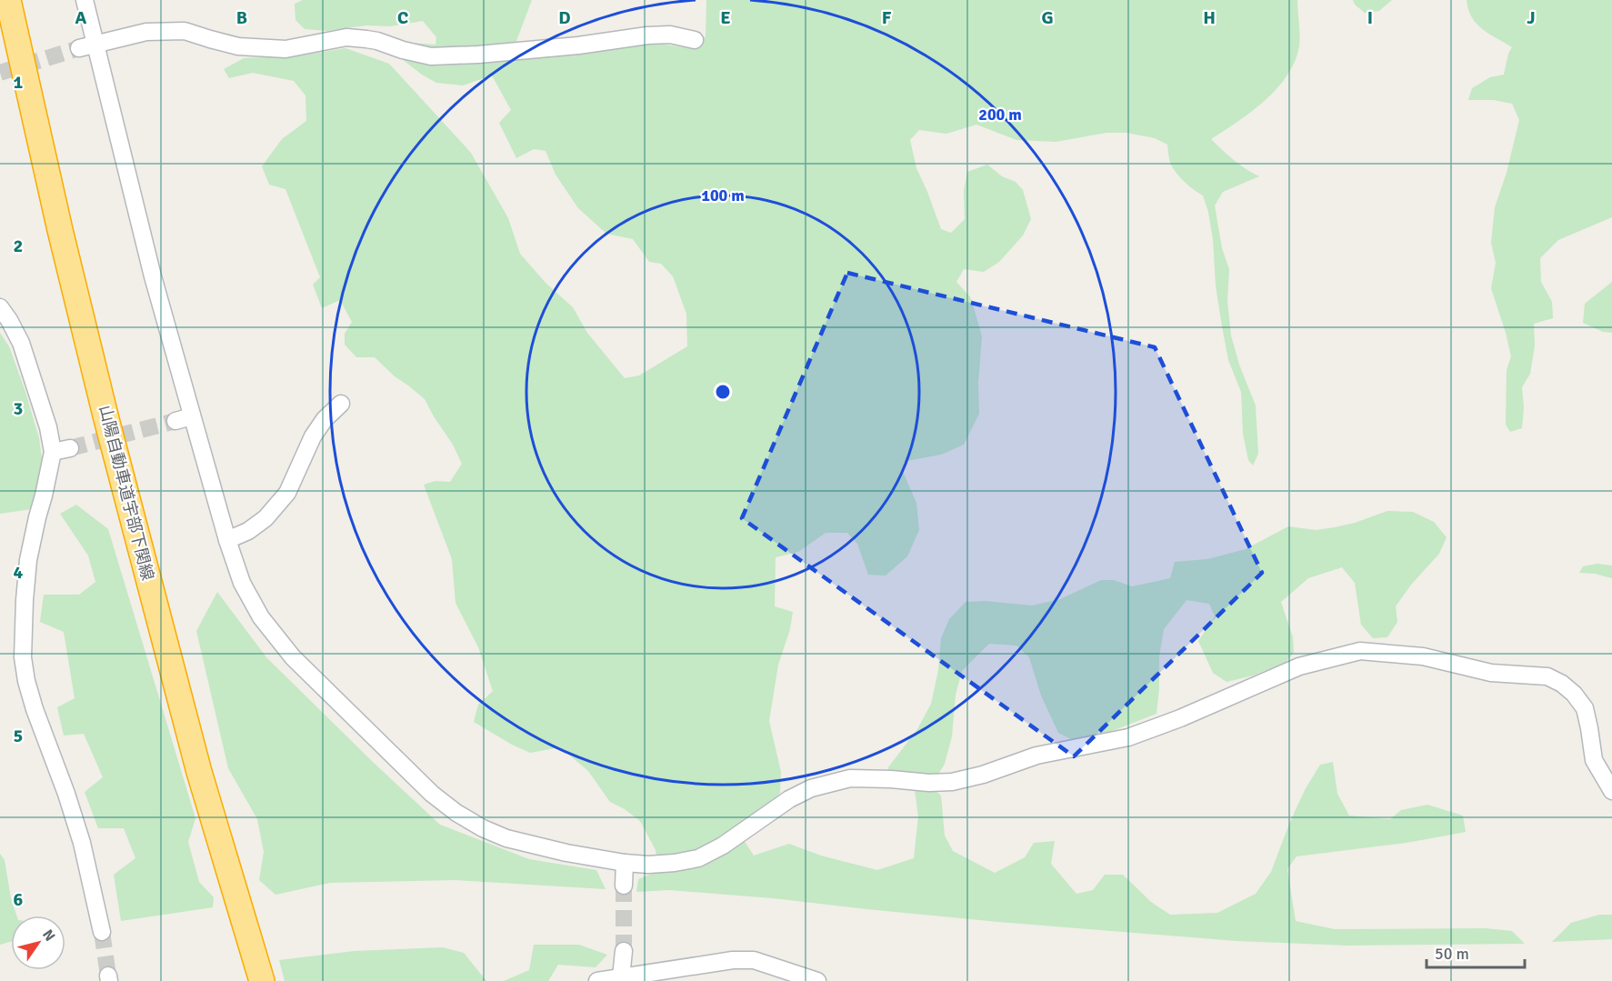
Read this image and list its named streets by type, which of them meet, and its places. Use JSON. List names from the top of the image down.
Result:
{
  "streets": {
    "highway": ["山陽自動車道宇部下関線"]
  },
  "scale_bar": "50 m",
  "north": "top right",
  "grid": {
    "columns": [
      "A",
      "B",
      "C",
      "D",
      "E",
      "F",
      "G",
      "H",
      "I",
      "J"
    ],
    "rows": [
      "1",
      "2",
      "3",
      "4",
      "5",
      "6"
    ]
  },
  "rings": ["200 m", "100 m"]
}
